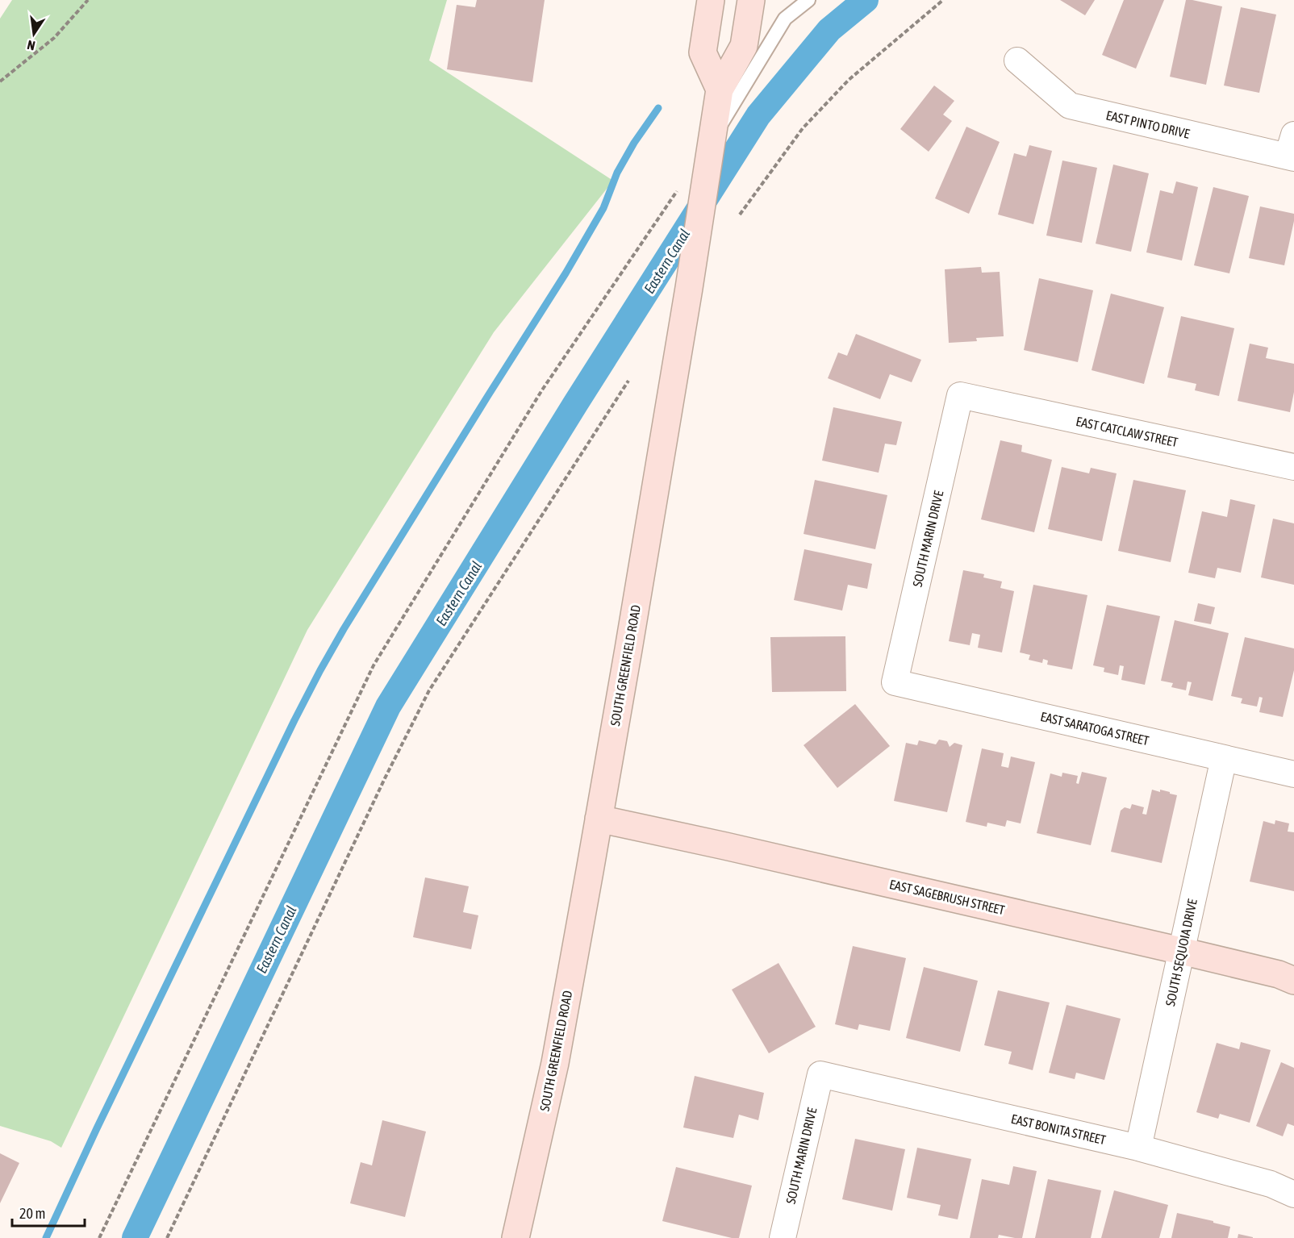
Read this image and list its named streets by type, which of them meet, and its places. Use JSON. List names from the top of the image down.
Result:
{
  "streets": {
    "main road": ["SOUTH GREENFIELD ROAD", "EAST SAGEBRUSH STREET"],
    "street": [
      "EAST PINTO DRIVE",
      "EAST CATCLAW STREET",
      "SOUTH MARIN DRIVE",
      "EAST SARATOGA STREET",
      "SOUTH SEQUOIA DRIVE",
      "EAST BONITA STREET"
    ]
  },
  "crossings": [
    ["EAST CATCLAW STREET", "SOUTH MARIN DRIVE"],
    ["SOUTH MARIN DRIVE", "EAST SARATOGA STREET"],
    ["SOUTH MARIN DRIVE", "EAST BONITA STREET"],
    ["SOUTH GREENFIELD ROAD", "EAST SAGEBRUSH STREET"],
    ["EAST SARATOGA STREET", "SOUTH SEQUOIA DRIVE"],
    ["EAST SAGEBRUSH STREET", "SOUTH SEQUOIA DRIVE"],
    ["SOUTH SEQUOIA DRIVE", "EAST BONITA STREET"]
  ],
  "water": ["Eastern Canal"],
  "scale_bar": "20 m",
  "north": "bottom"
}
